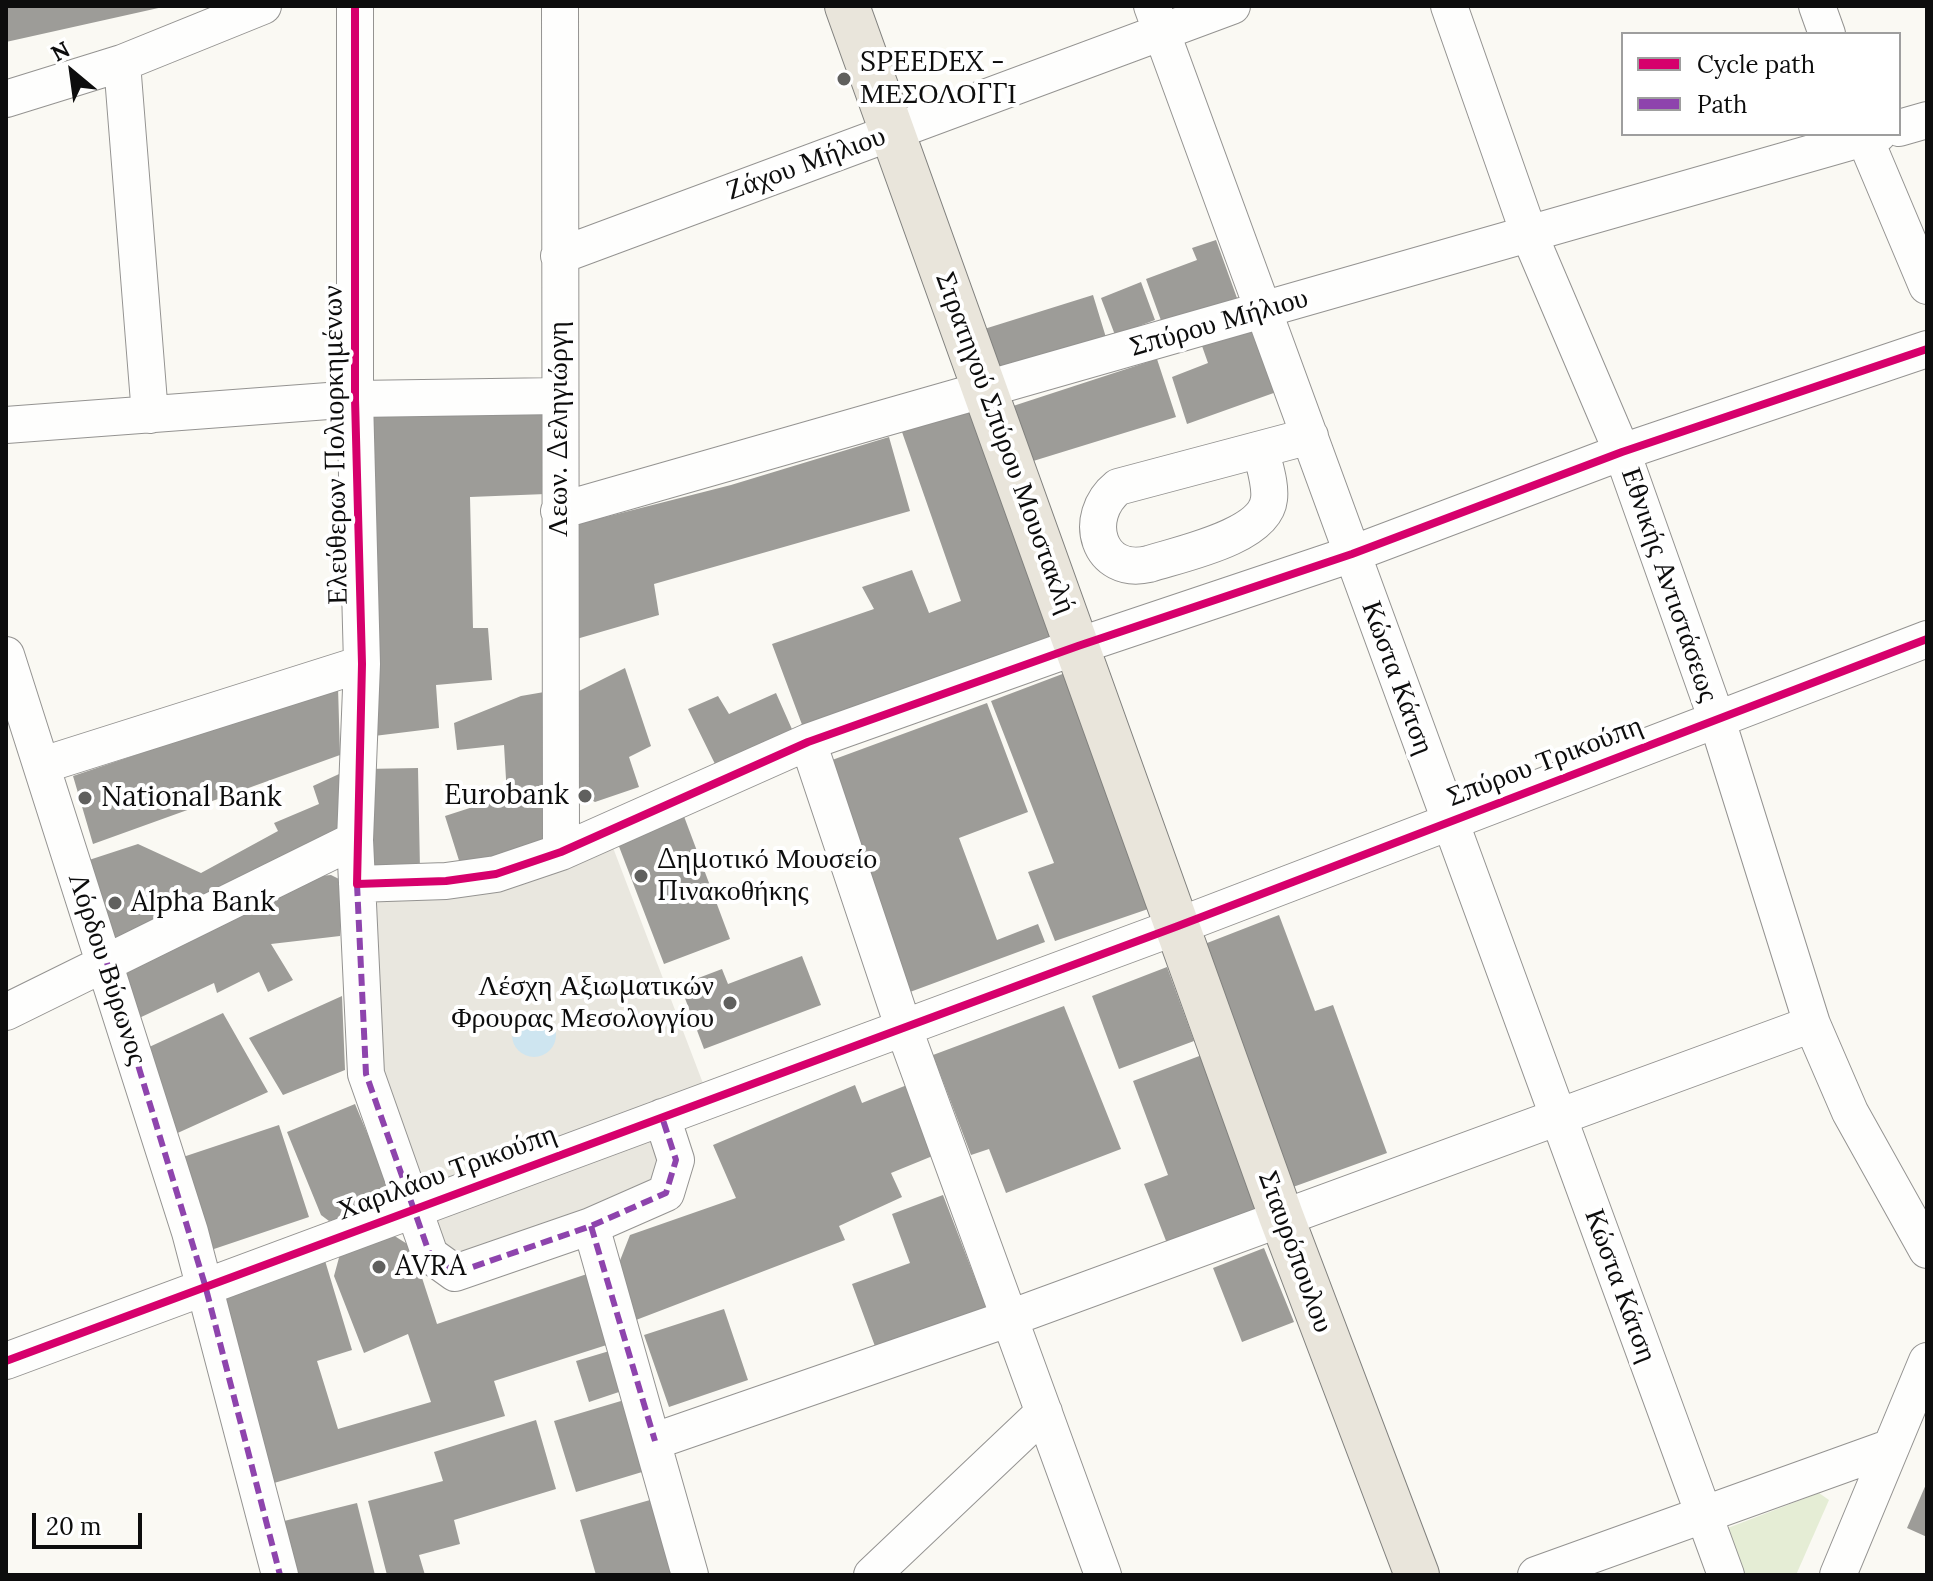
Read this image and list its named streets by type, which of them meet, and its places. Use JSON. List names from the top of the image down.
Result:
{
  "streets": {
    "main road": ["Στρατηγού Σπύρου Μουστακλή", "Σταυρόπουλου"],
    "street": [
      "Ζάχου Μήλιου",
      "Σπύρου Μήλιου",
      "Λεων. Δεληγιώργη",
      "Ελεύθερων Πολιορκημένων",
      "Εθνικής Αντιστάσεως",
      "Κώστα Κάτση",
      "Σπύρου Τρικούπη",
      "Λόρδου Βύρωνος",
      "Χαριλάου Τρικούπη"
    ]
  },
  "crossings": [
    ["Ζάχου Μήλιου", "Λεων. Δεληγιώργη"],
    ["Ζάχου Μήλιου", "Στρατηγού Σπύρου Μουστακλή"],
    ["Ζάχου Μήλιου", "Κώστα Κάτση"],
    ["Σπύρου Μήλιου", "Λεων. Δεληγιώργη"],
    ["Σπύρου Μήλιου", "Στρατηγού Σπύρου Μουστακλή"],
    ["Σπύρου Μήλιου", "Εθνικής Αντιστάσεως"],
    ["Σπύρου Μήλιου", "Κώστα Κάτση"],
    ["Στρατηγού Σπύρου Μουστακλή", "Σπύρου Τρικούπη"],
    ["Στρατηγού Σπύρου Μουστακλή", "Σταυρόπουλου"],
    ["Ελεύθερων Πολιορκημένων", "Χαριλάου Τρικούπη"],
    ["Εθνικής Αντιστάσεως", "Σπύρου Τρικούπη"],
    ["Κώστα Κάτση", "Σπύρου Τρικούπη"],
    ["Σπύρου Τρικούπη", "Χαριλάου Τρικούπη"],
    ["Σπύρου Τρικούπη", "Σταυρόπουλου"],
    ["Λόρδου Βύρωνος", "Χαριλάου Τρικούπη"]
  ],
  "places": [
    "SPEEDEX - ΜΕΣΟΛΟΓΓΙ",
    "Eurobank",
    "National Bank",
    "Δημοτικό Μουσείο Πινακοθήκης",
    "Alpha Bank",
    "Λέσχη Αξιωματικών Φρουρας Μεσολογγίου",
    "AVRA"
  ],
  "legend": ["Cycle path", "Path"],
  "scale_bar": "20 m",
  "north": "top left"
}
